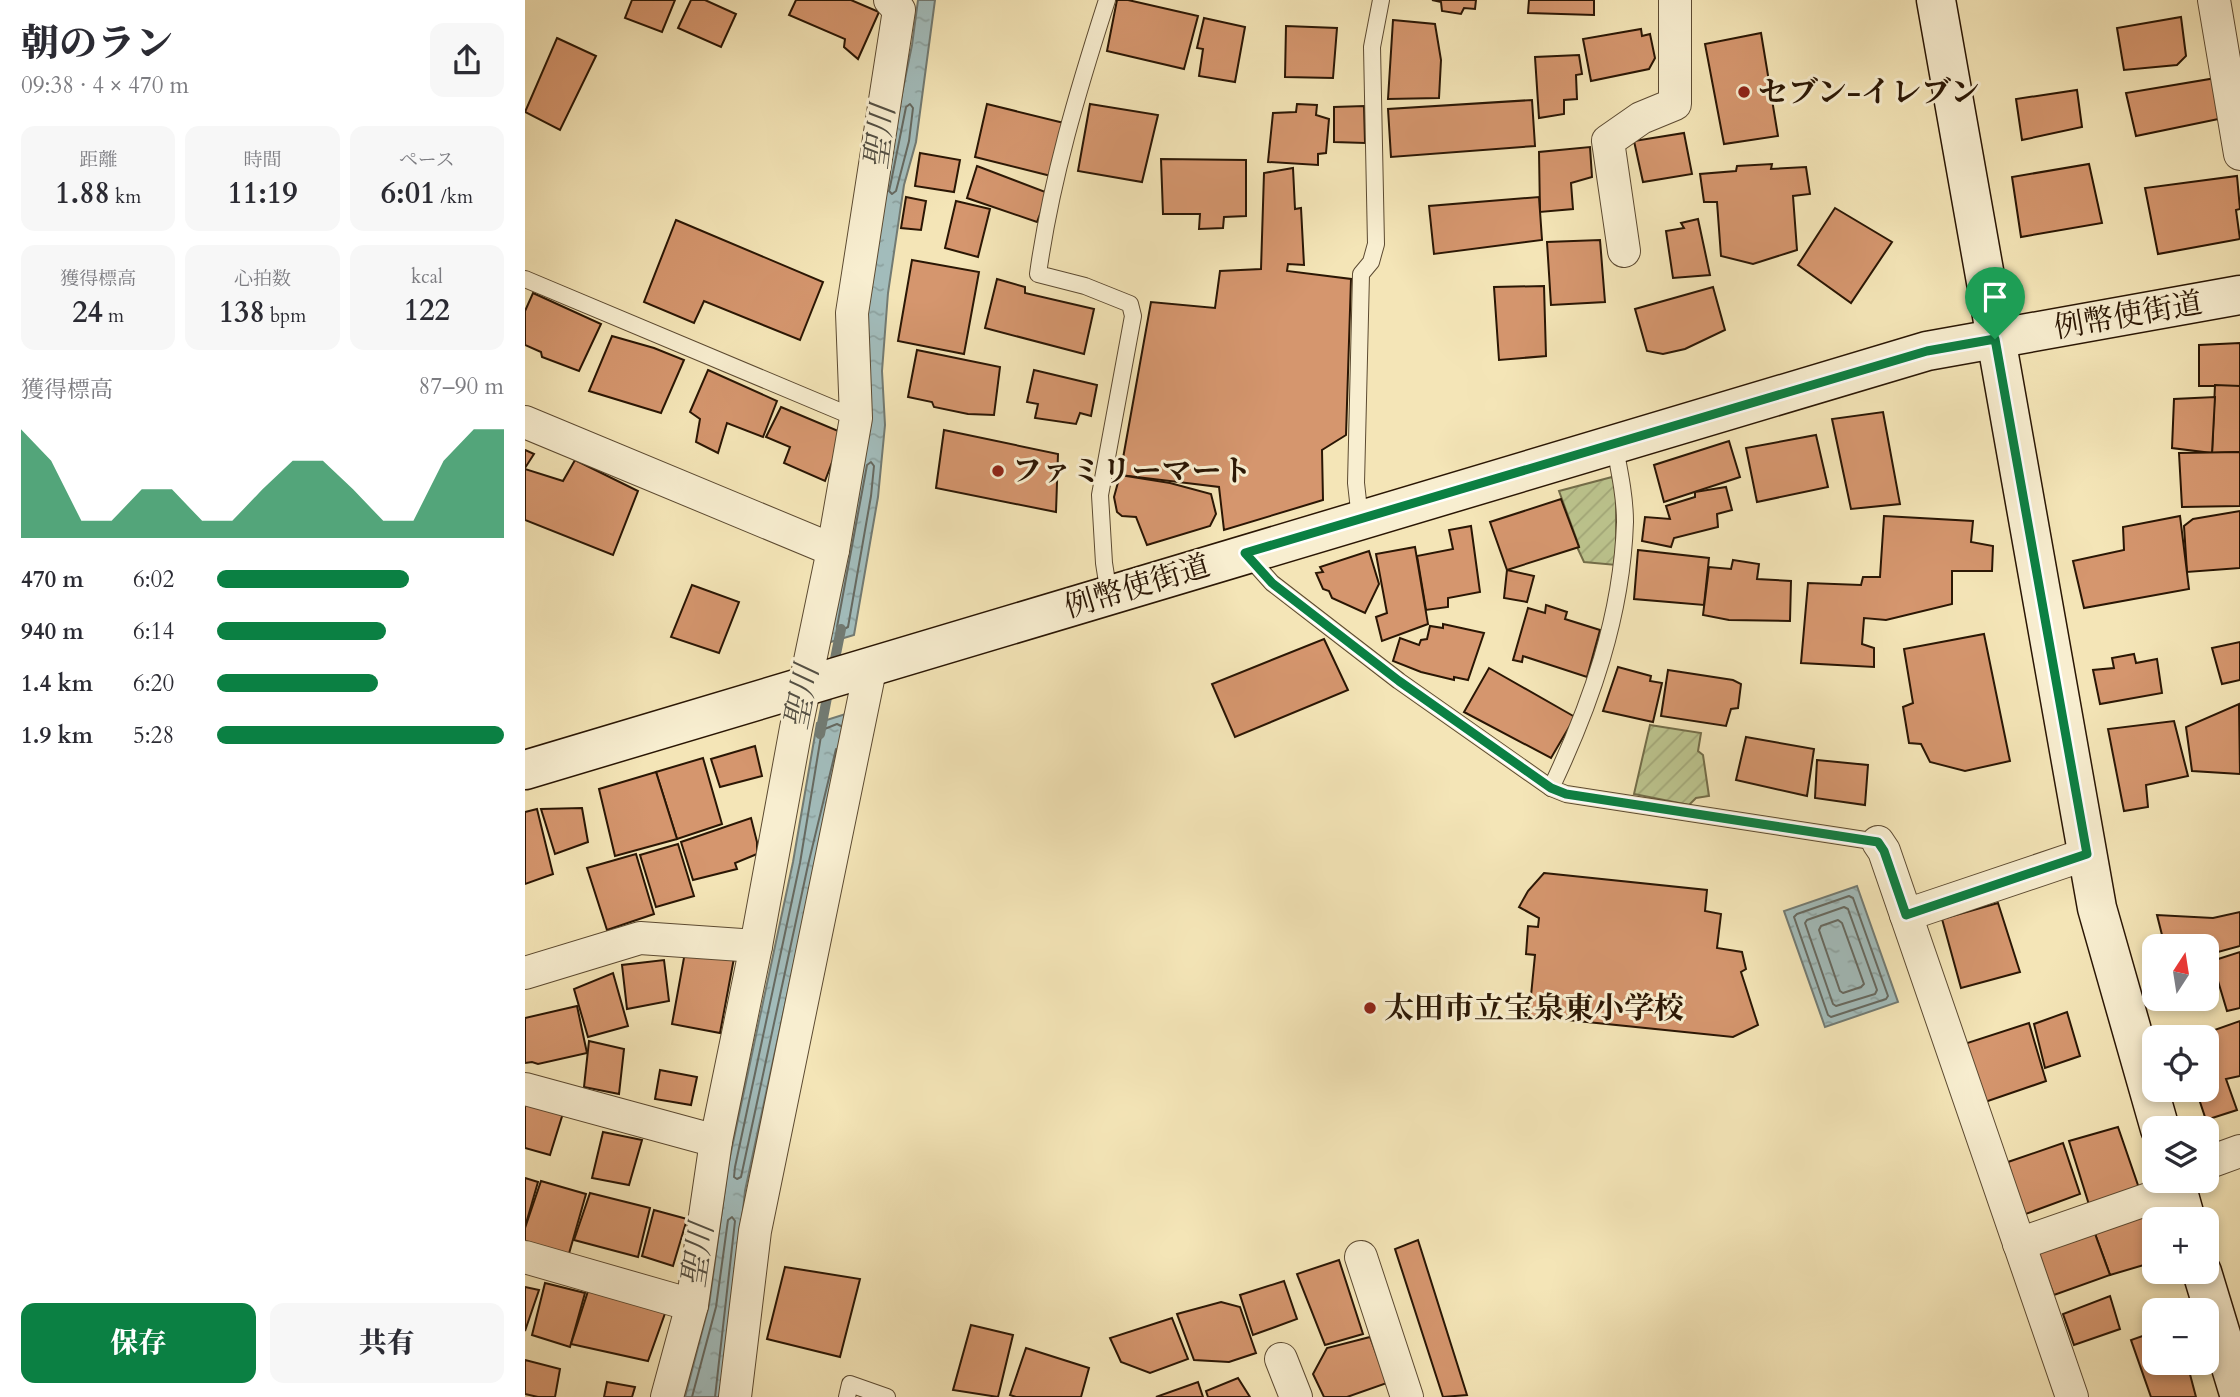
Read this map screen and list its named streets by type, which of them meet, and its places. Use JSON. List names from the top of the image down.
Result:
{
  "streets": {
    "main road": ["例幣使街道"]
  },
  "water": ["聖川"],
  "places": ["セブン-イレブン", "ファミリーマート", "太田市立宝泉東小学校"],
  "north": "top",
  "page": {
    "heading": ["朝のラン", "09:38 · 4 × 470 m"],
    "stats": [
      ["距離", "1.88 km"],
      ["時間", "11:19"],
      ["ペース", "6:01 /km"],
      ["獲得標高", "24 m"],
      ["心拍数", "138 bpm"],
      ["kcal", "122"]
    ],
    "chart": ["獲得標高", "87–90 m"],
    "list": [
      {
        "name": "470 m",
        "note": "6:02"
      },
      {
        "name": "940 m",
        "note": "6:14"
      },
      {
        "name": "1.4 km",
        "note": "6:20"
      },
      {
        "name": "1.9 km",
        "note": "5:28"
      }
    ],
    "map_buttons": ["+", "−"],
    "buttons": ["保存", "共有"]
  }
}
